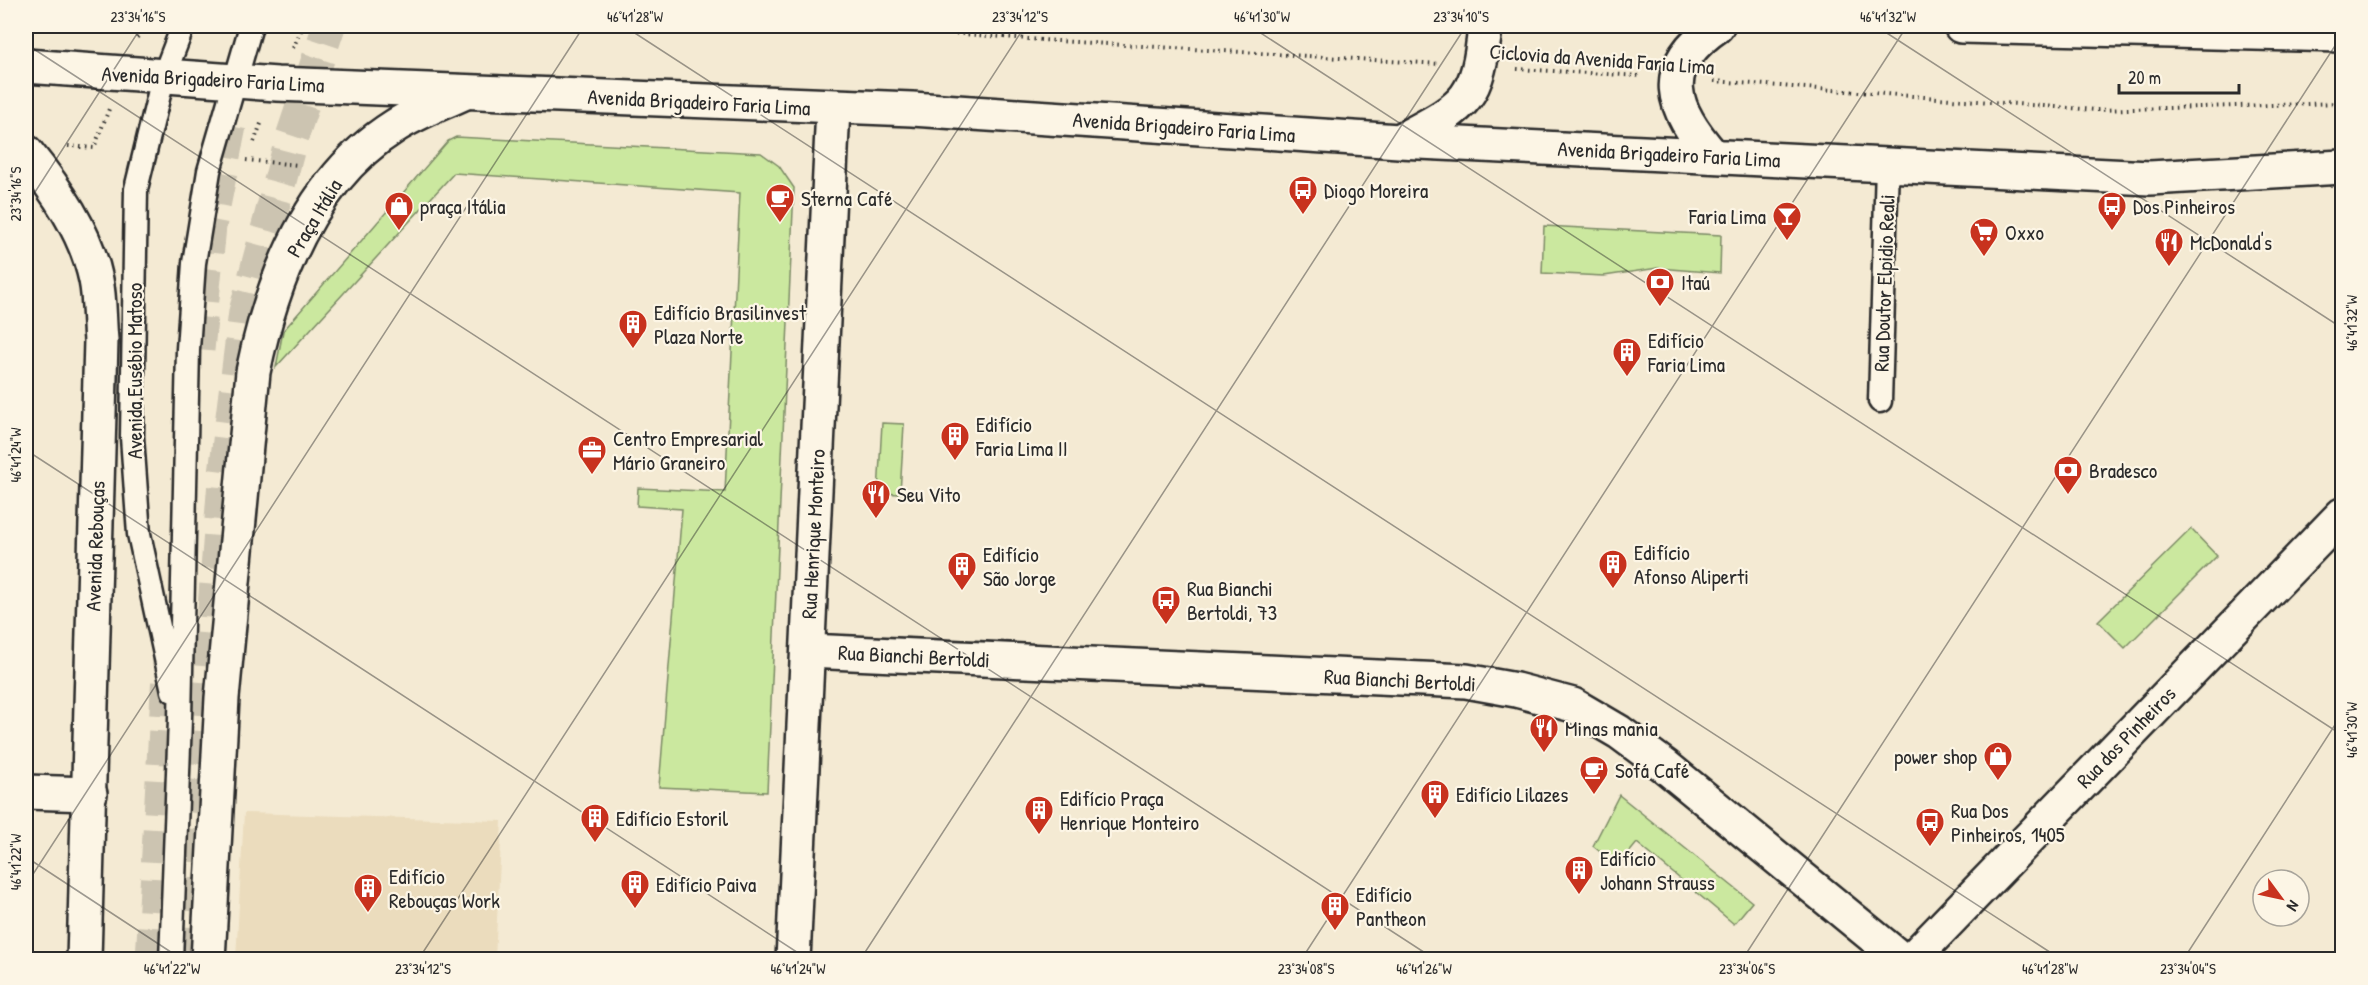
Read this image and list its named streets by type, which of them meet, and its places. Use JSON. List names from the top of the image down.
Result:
{
  "streets": {
    "main road": [
      "Avenida Brigadeiro Faria Lima",
      "Praça Itália",
      "Rua Henrique Monteiro",
      "Avenida Rebouças",
      "Rua Bianchi Bertoldi",
      "Rua dos Pinheiros"
    ],
    "lane": ["Rua Doutor Elpidio Reali", "Avenida Eusébio Matoso"],
    "path": ["Ciclovia da Avenida Faria Lima"]
  },
  "crossings": [
    ["Avenida Brigadeiro Faria Lima", "Praça Itália"],
    ["Avenida Brigadeiro Faria Lima", "Rua Doutor Elpidio Reali"],
    ["Avenida Brigadeiro Faria Lima", "Avenida Eusébio Matoso"],
    ["Avenida Brigadeiro Faria Lima", "Rua Henrique Monteiro"],
    ["Rua Henrique Monteiro", "Rua Bianchi Bertoldi"]
  ],
  "places": {
    "bus stop": [
      "Diogo Moreira",
      "Dos Pinheiros",
      "Rua Bianchi Bertoldi, 73",
      "Rua Dos Pinheiros, 1405"
    ],
    "cafe": ["Sterna Café", "Sofá Café"],
    "shop": ["praça Itália", "power shop"],
    "bar": ["Faria Lima"],
    "supermarket": ["Oxxo"],
    "restaurant": ["McDonald's", "Seu Vito", "Minas mania"],
    "bank": ["Itaú", "Bradesco"],
    "building": [
      "Edifício Brasilinvest Plaza Norte",
      "Edifício Faria Lima",
      "Edifício Faria Lima II",
      "Edifício Afonso Aliperti",
      "Edifício São Jorge",
      "Edifício Lilazes",
      "Edifício Praça Henrique Monteiro",
      "Edifício Estoril",
      "Edifício Johann Strauss",
      "Edifício Paiva",
      "Edifício Rebouças Work",
      "Edifício Pantheon"
    ],
    "office": ["Centro Empresarial Mário Graneiro"]
  },
  "scale_bar": "20 m",
  "north": "bottom right",
  "coordinates": [
    "23°34'16\"S",
    "46°41'28\"W",
    "23°34'12\"S",
    "46°41'30\"W",
    "23°34'10\"S",
    "46°41'32\"W",
    "46°41'24\"W",
    "46°41'22\"W",
    "23°34'08\"S",
    "46°41'26\"W",
    "23°34'06\"S",
    "23°34'04\"S"
  ]
}
